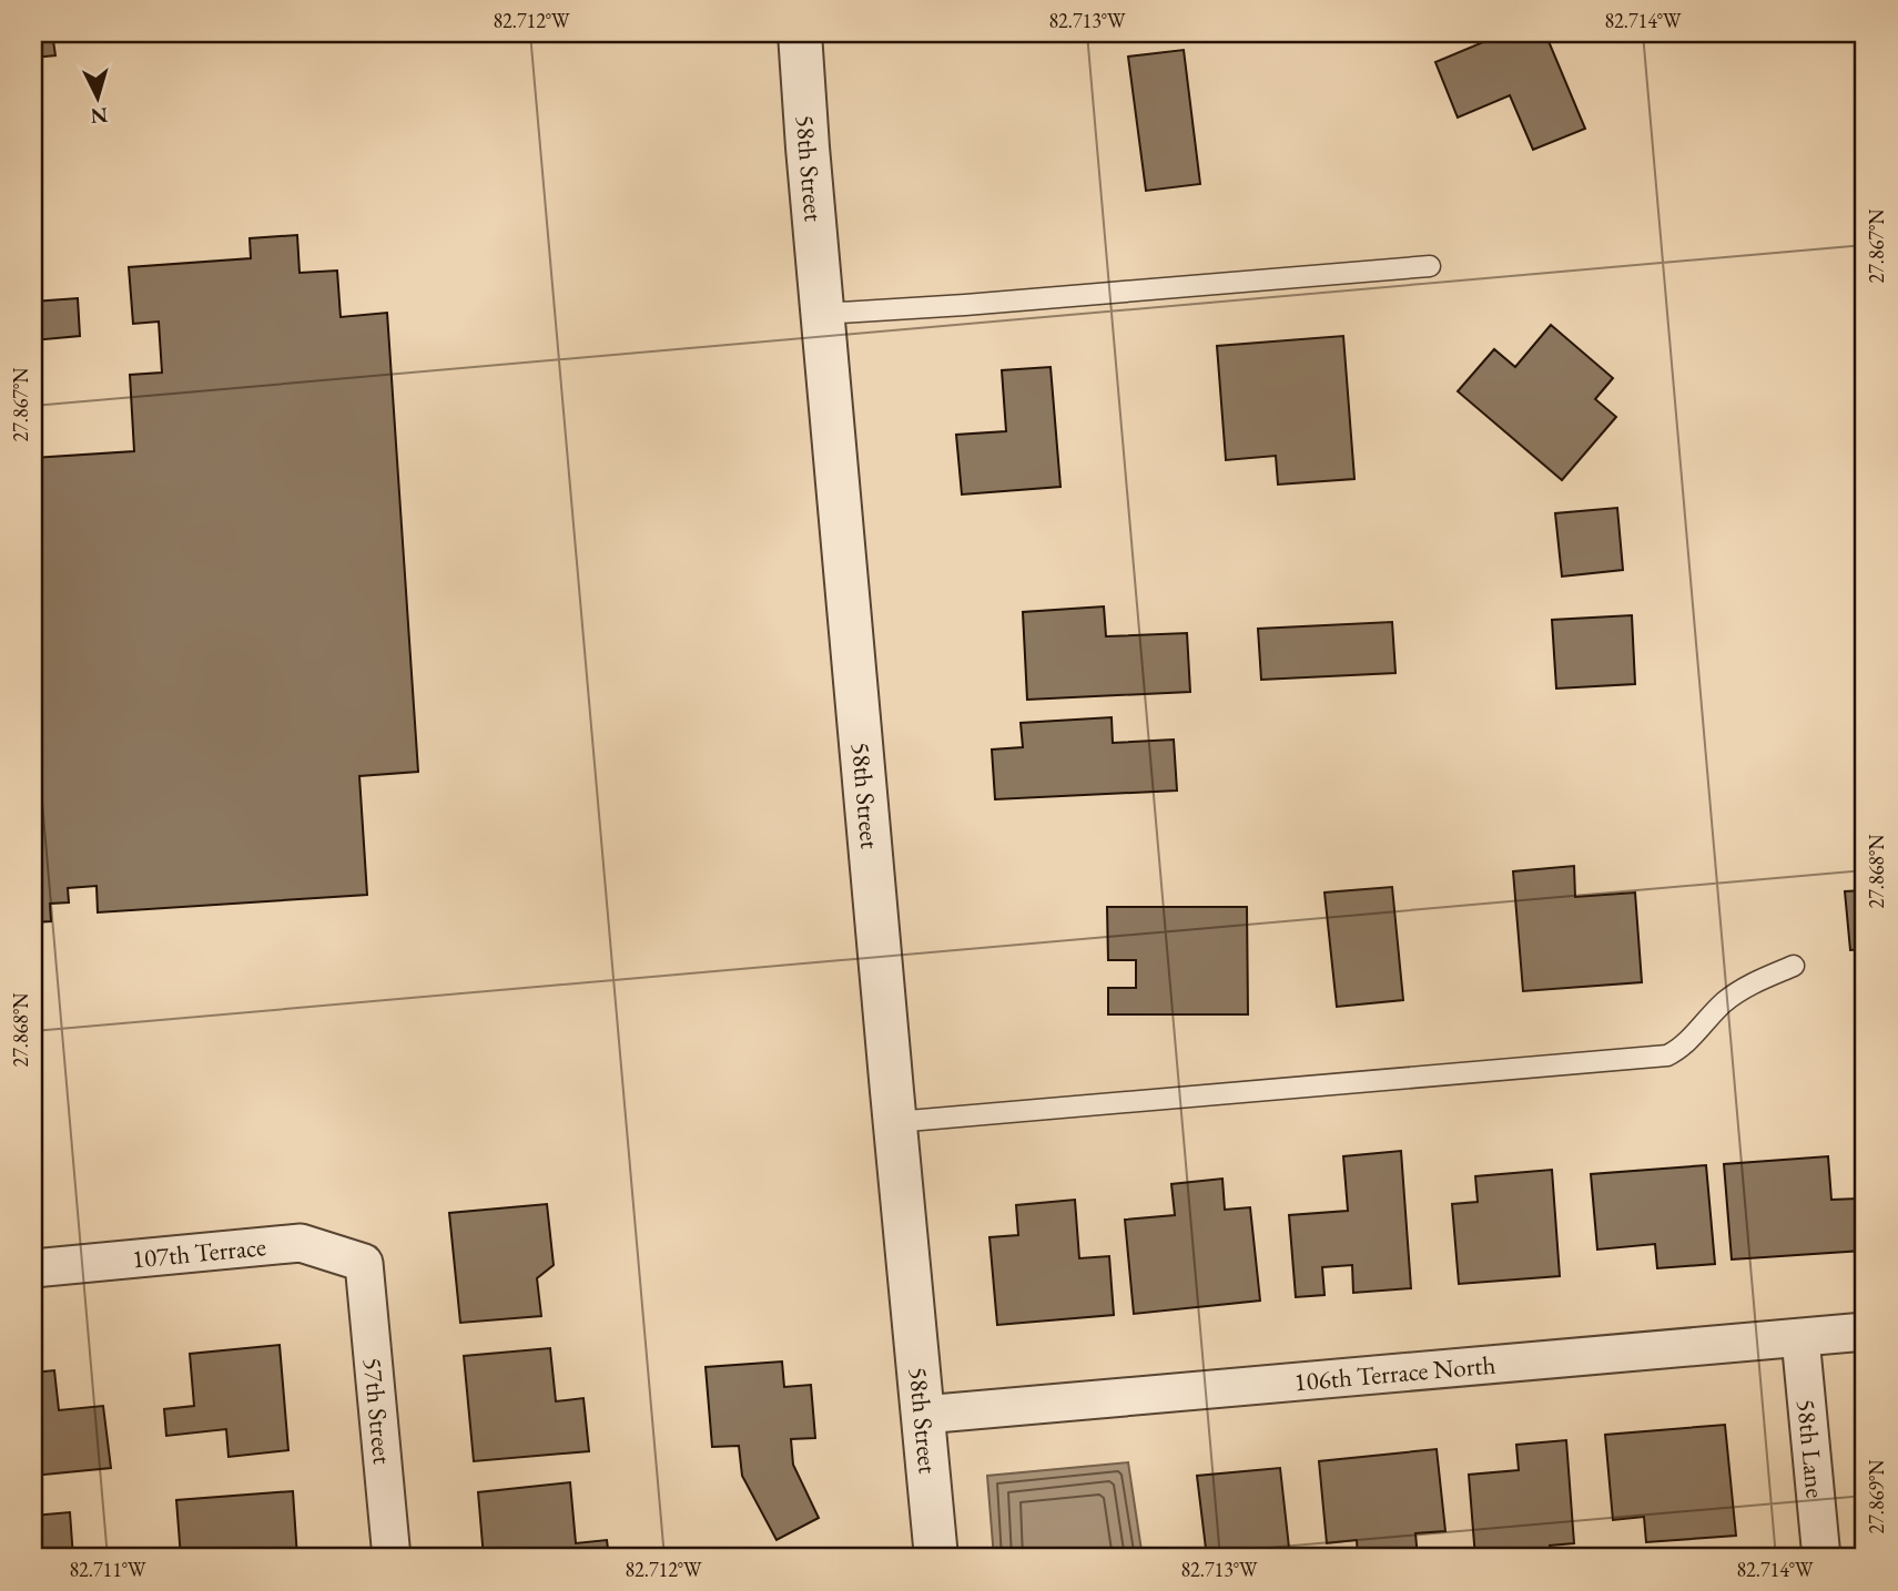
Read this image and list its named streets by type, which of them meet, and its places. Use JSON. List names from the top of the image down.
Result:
{
  "streets": {
    "street": [
      "58th Street",
      "107th Terrace",
      "106th Terrace North",
      "57th Street",
      "58th Lane"
    ]
  },
  "crossings": [
    ["58th Street", "106th Terrace North"],
    ["107th Terrace", "57th Street"],
    ["106th Terrace North", "58th Lane"]
  ],
  "north": "bottom",
  "coordinates": [
    "82.712°W",
    "82.713°W",
    "82.714°W",
    "27.867°N",
    "27.868°N",
    "27.869°N",
    "82.711°W"
  ]
}
